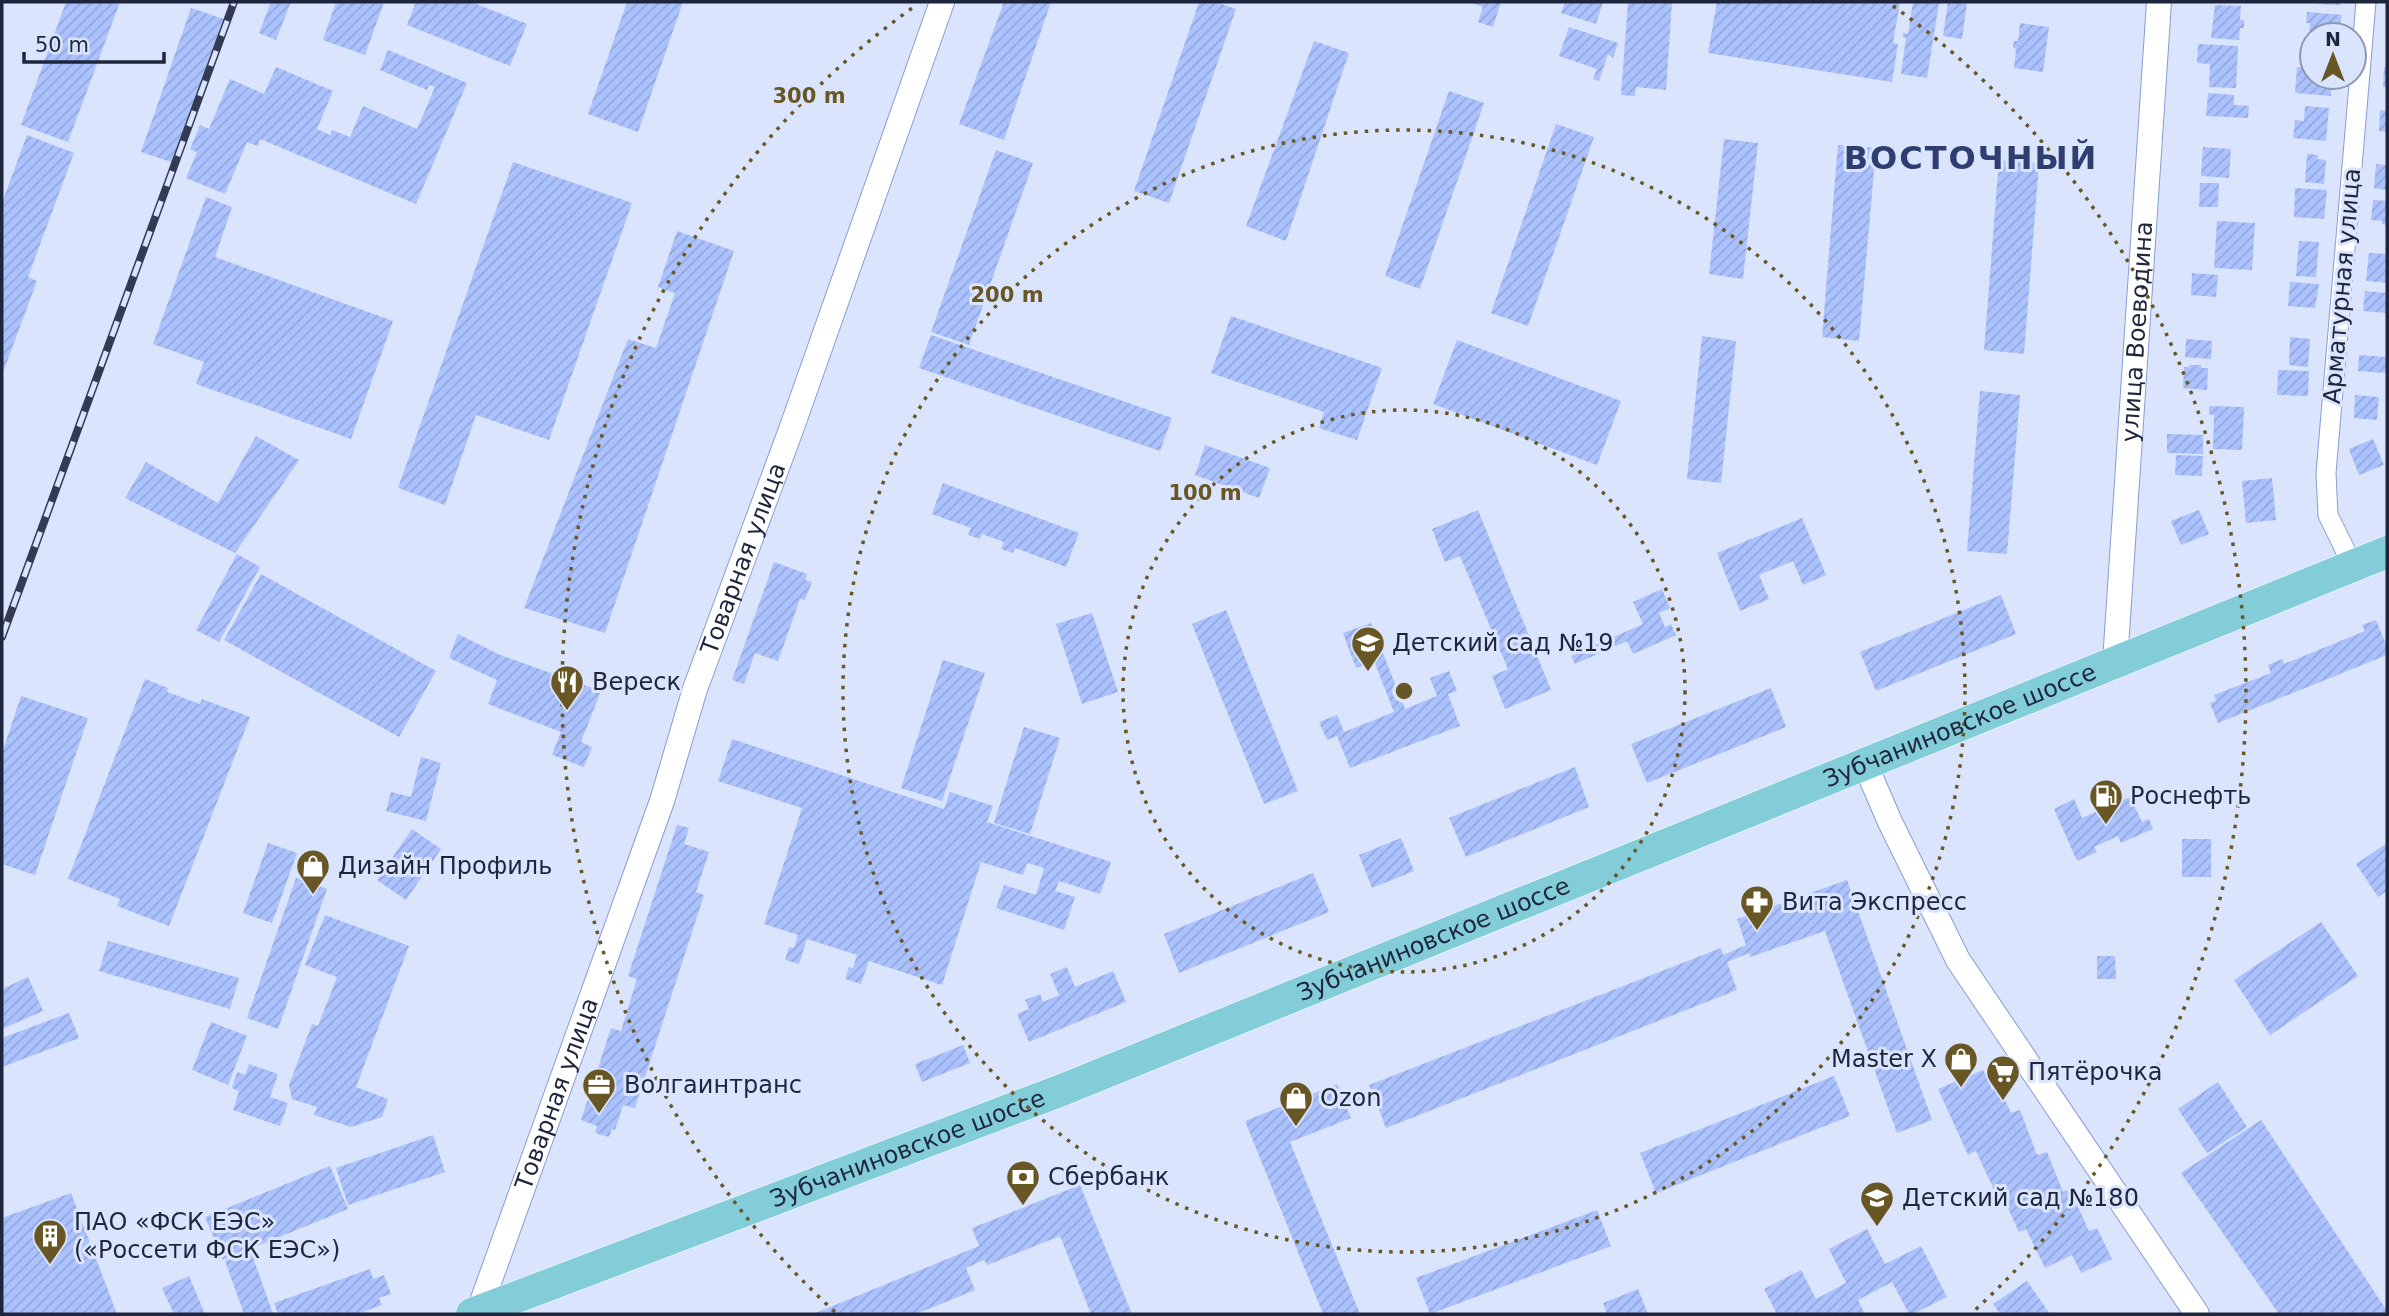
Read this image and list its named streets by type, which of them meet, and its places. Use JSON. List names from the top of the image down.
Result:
{
  "streets": {
    "main road": ["Зубчаниновское шоссе"],
    "street": ["Арматурная улица", "улица Воеводина", "Товарная улица"]
  },
  "crossings": [
    ["Арматурная улица", "Зубчаниновское шоссе"],
    ["улица Воеводина", "Зубчаниновское шоссе"],
    ["Товарная улица", "Зубчаниновское шоссе"]
  ],
  "districts": ["ВОСТОЧНЫЙ"],
  "places": {
    "school or university": ["Детский сад №19", "Детский сад №180"],
    "restaurant": ["Вереск"],
    "fuel station": ["Роснефть"],
    "shop": ["Дизайн Профиль", "Master X", "Ozon"],
    "pharmacy": ["Вита Экспресс"],
    "supermarket": ["Пятёрочка"],
    "office": ["Волгаинтранс"],
    "bank": ["Сбербанк"],
    "building": ["ПАО «ФСК ЕЭС» («Россети ФСК ЕЭС»)"]
  },
  "scale_bar": "50 m",
  "north": "top",
  "rings": ["300 m", "200 m", "100 m"]
}
